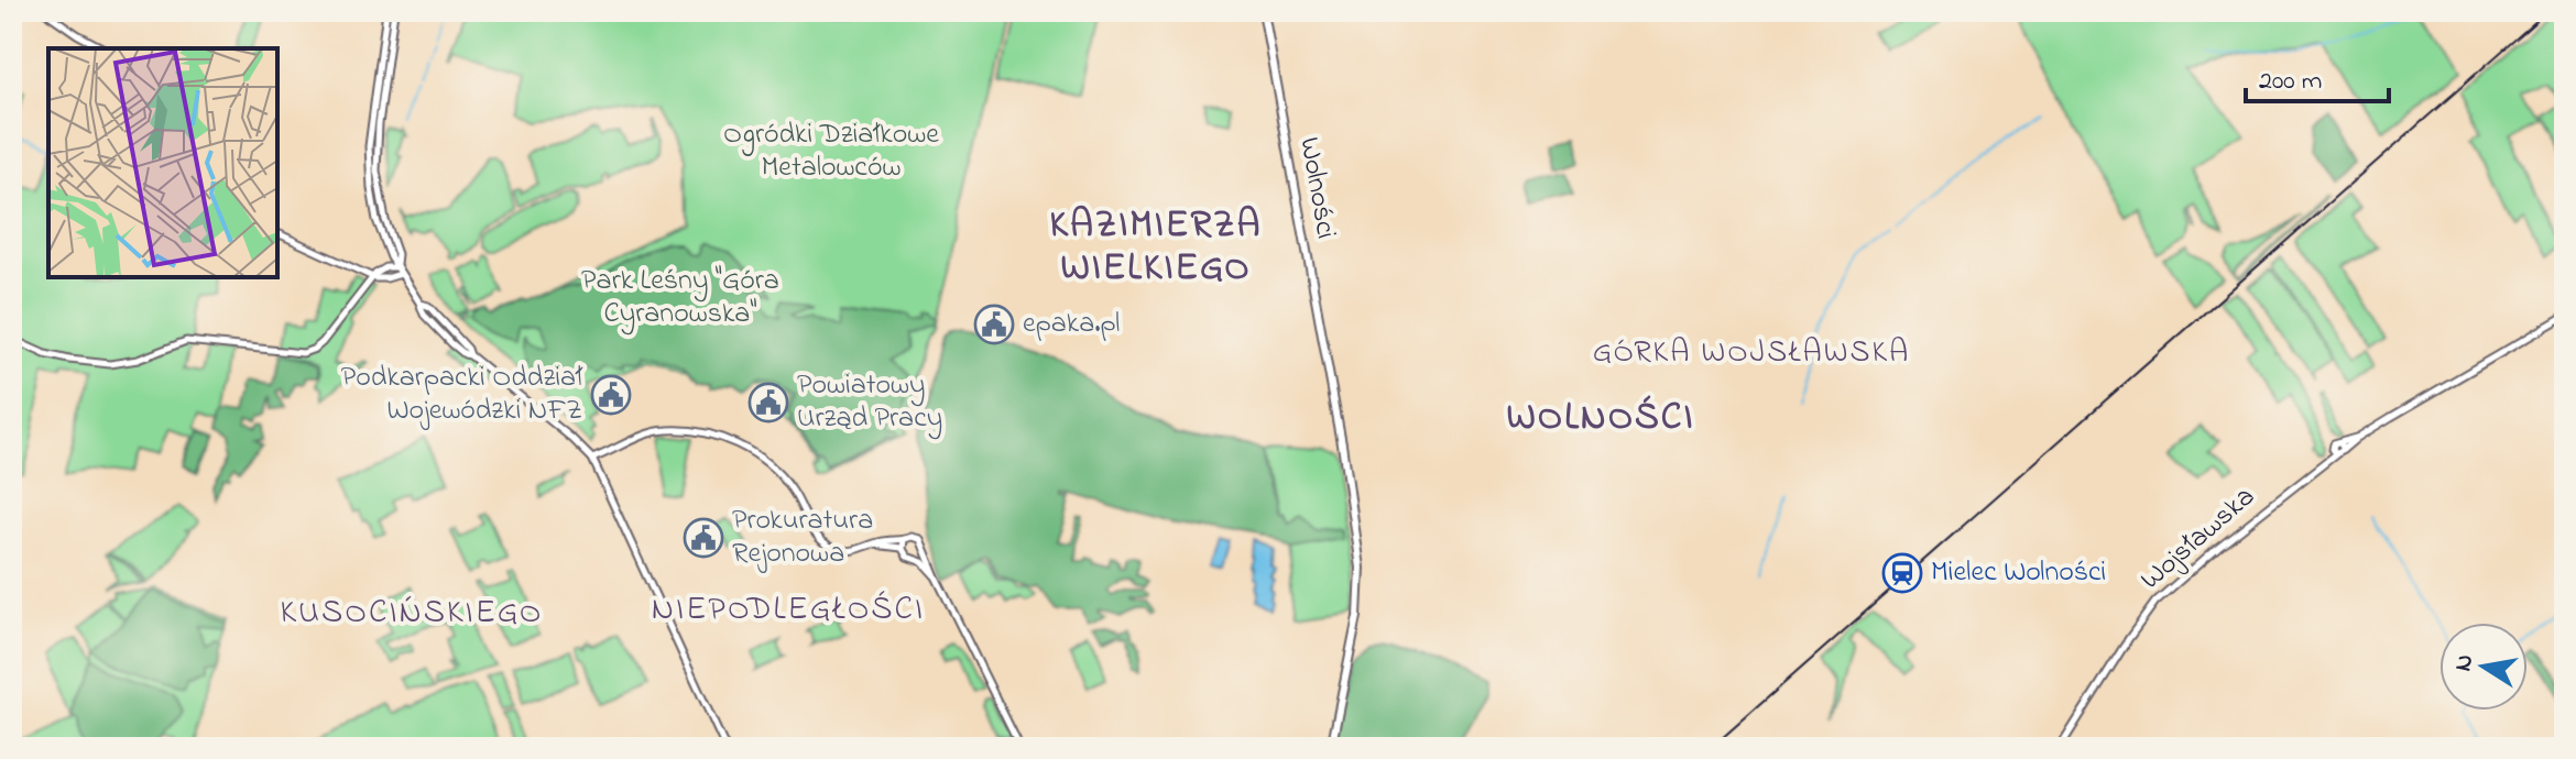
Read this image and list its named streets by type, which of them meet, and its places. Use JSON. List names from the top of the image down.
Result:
{
  "streets": {
    "main road": ["Wolności"],
    "street": ["Wojsławska"]
  },
  "districts": [
    "KAZIMIERZA WIELKIEGO",
    "GÓRKA WOJSŁAWSKA",
    "WOLNOŚCI",
    "NIEPODLEGŁOŚCI",
    "KUSOCIŃSKIEGO"
  ],
  "parks": ["Ogródki Działkowe Metalowców", "Park Leśny \"Góra Cyranowska\""],
  "places": {
    "public building": [
      "epaka.pl",
      "Podkarpacki Oddział Wojewódzki NFZ",
      "Powiatowy Urząd Pracy",
      "Prokuratura Rejonowa"
    ],
    "station": ["Mielec Wolności"]
  },
  "scale_bar": "200 m",
  "north": "left"
}
